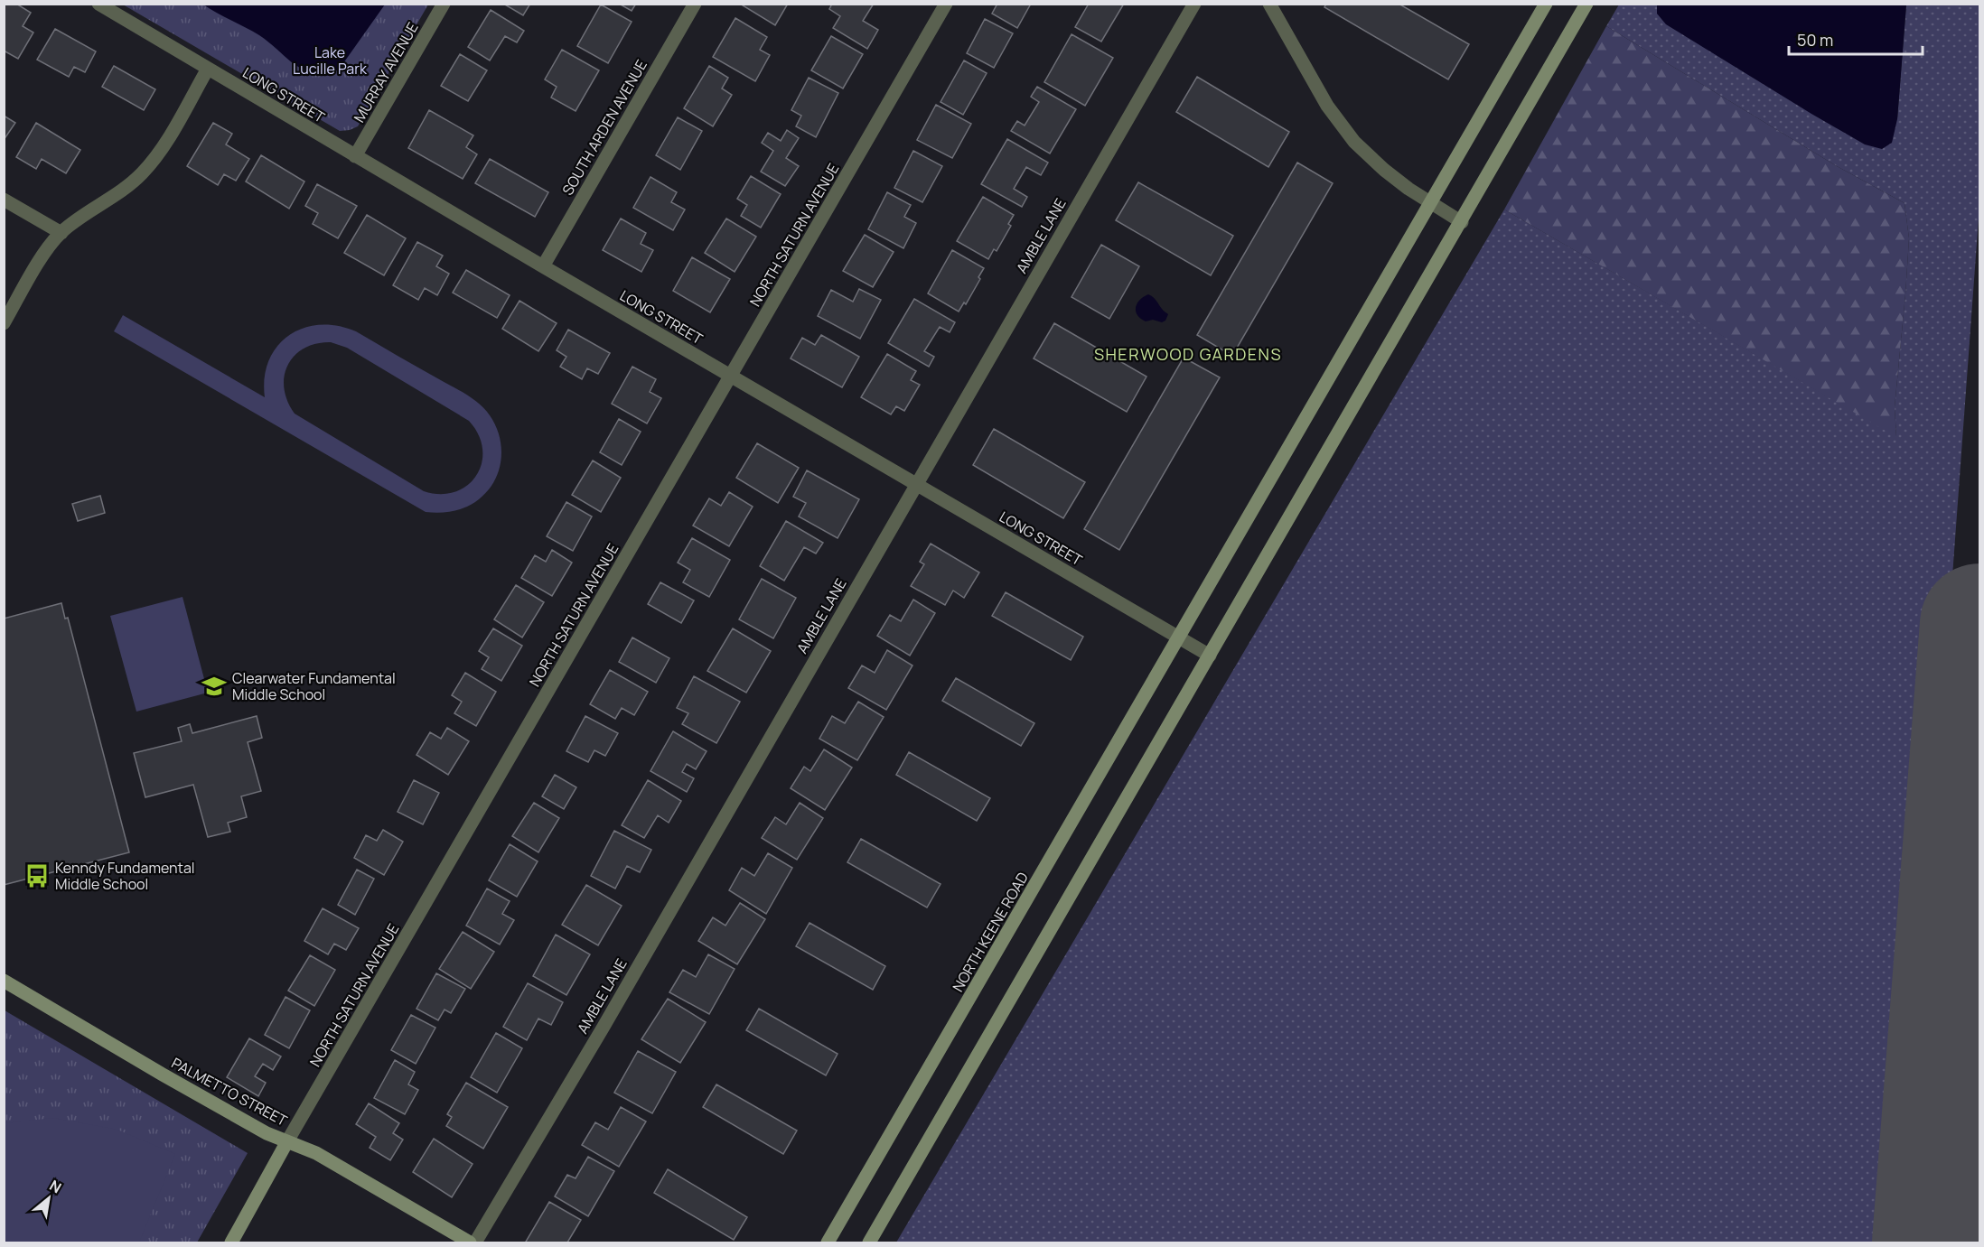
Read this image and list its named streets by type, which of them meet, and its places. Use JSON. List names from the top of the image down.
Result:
{
  "streets": {
    "main road": ["NORTH SATURN AVENUE", "NORTH KEENE ROAD", "PALMETTO STREET"],
    "street": [
      "MURRAY AVENUE",
      "LONG STREET",
      "SOUTH ARDEN AVENUE",
      "AMBLE LANE"
    ]
  },
  "crossings": [
    ["MURRAY AVENUE", "LONG STREET"],
    ["LONG STREET", "SOUTH ARDEN AVENUE"],
    ["LONG STREET", "NORTH SATURN AVENUE"],
    ["LONG STREET", "AMBLE LANE"],
    ["LONG STREET", "NORTH KEENE ROAD"],
    ["NORTH SATURN AVENUE", "PALMETTO STREET"]
  ],
  "districts": ["SHERWOOD GARDENS"],
  "parks": ["Lake Lucille Park"],
  "places": {
    "school or university": ["Clearwater Fundamental Middle School"],
    "bus stop": ["Kenndy Fundamental Middle School"]
  },
  "scale_bar": "50 m",
  "north": "top right"
}
